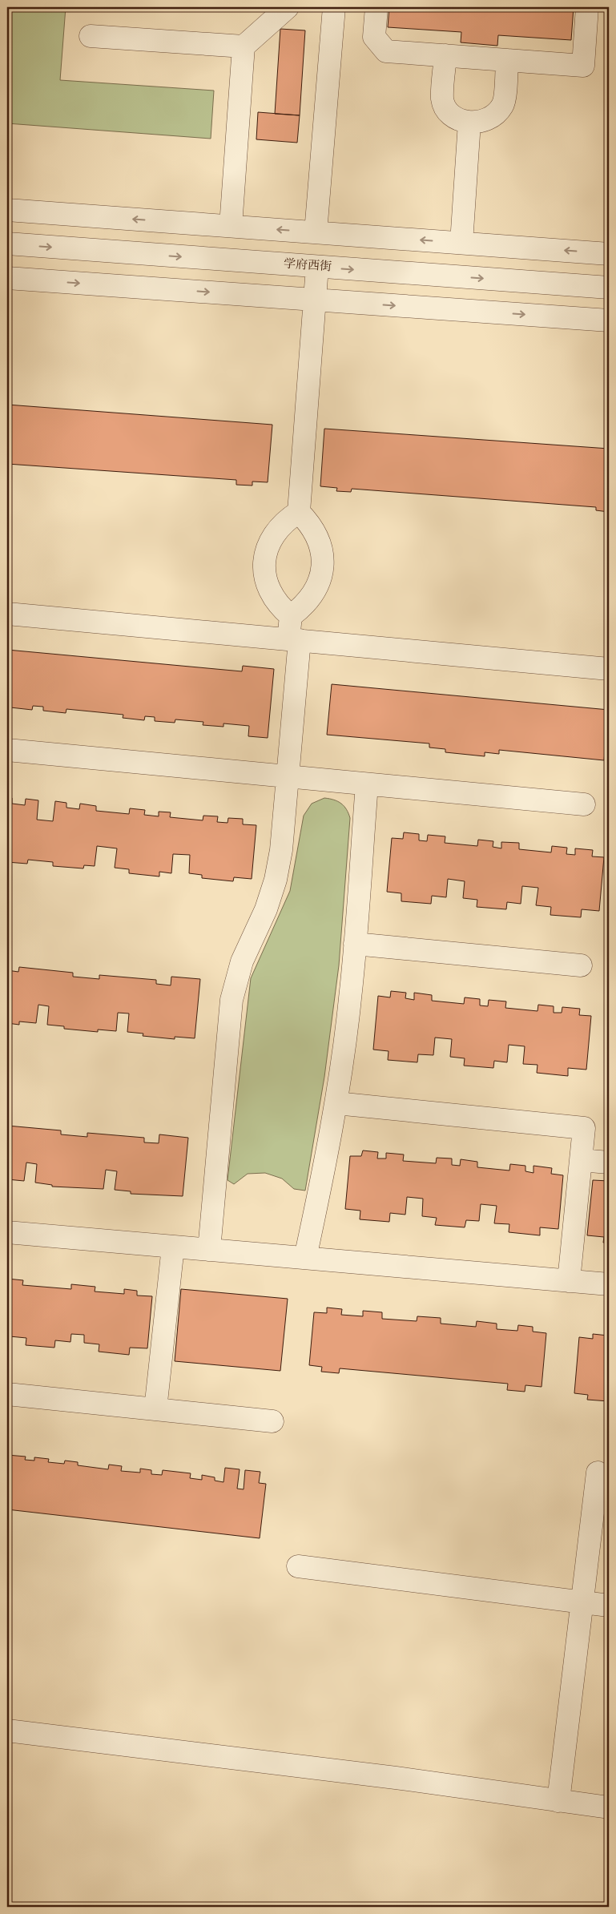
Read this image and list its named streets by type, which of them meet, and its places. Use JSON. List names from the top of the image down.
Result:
{
  "streets": {
    "street": ["学府西街"]
  }
}
